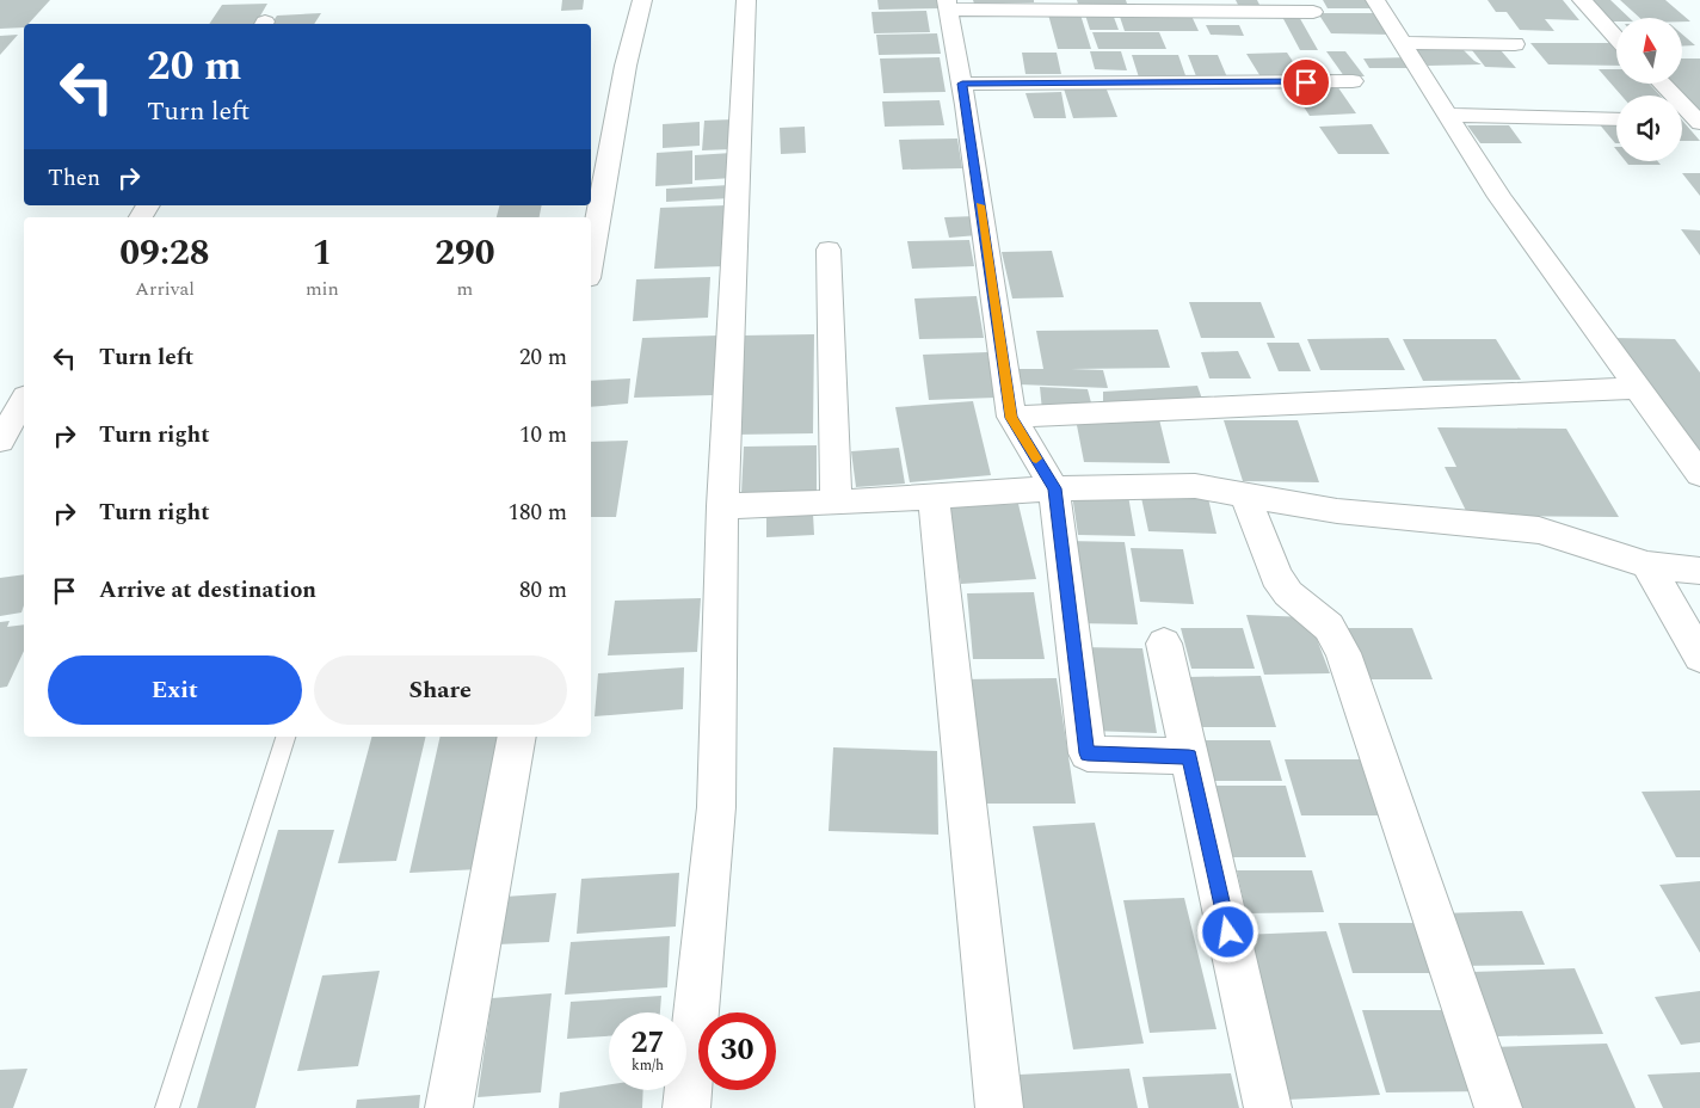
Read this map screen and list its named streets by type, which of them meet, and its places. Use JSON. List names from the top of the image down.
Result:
{
  "north": "top",
  "page": {
    "turn": ["20 m", "Turn left"],
    "then": "Then",
    "eta": [
      "09:28",
      "Arrival",
      "1",
      "min",
      "290",
      "m"
    ],
    "list": [
      {
        "name": "Turn left",
        "value": "20 m"
      },
      {
        "name": "Turn right",
        "value": "10 m"
      },
      {
        "name": "Turn right",
        "value": "180 m"
      },
      {
        "name": "Arrive at destination",
        "value": "80 m"
      }
    ],
    "buttons": ["Exit", "Share"],
    "speed": "27 km/h",
    "limit": "30"
  }
}
